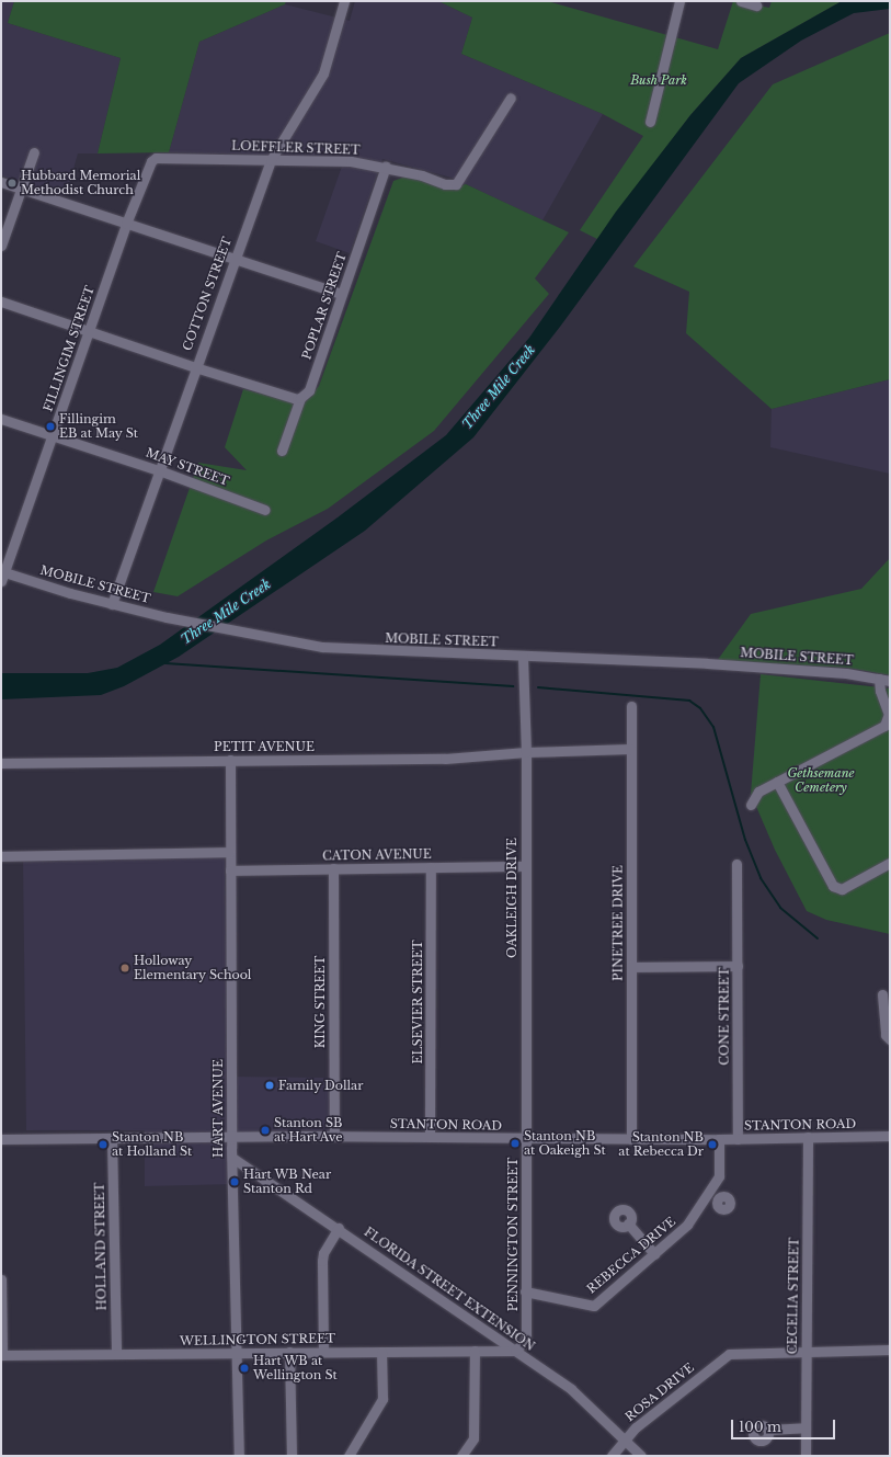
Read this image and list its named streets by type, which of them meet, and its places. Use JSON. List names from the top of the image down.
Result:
{
  "streets": {
    "street": [
      "LOEFFLER STREET",
      "COTTON STREET",
      "POPLAR STREET",
      "FILLINGIM STREET",
      "MAY STREET",
      "MOBILE STREET",
      "PETIT AVENUE",
      "CATON AVENUE",
      "OAKLEIGH DRIVE",
      "PINETREE DRIVE",
      "KING STREET",
      "ELSEVIER STREET",
      "CONE STREET",
      "HART AVENUE",
      "STANTON ROAD",
      "PENNINGTON STREET",
      "HOLLAND STREET",
      "REBECCA DRIVE",
      "FLORIDA STREET EXTENSION",
      "CECELIA STREET",
      "WELLINGTON STREET",
      "ROSA DRIVE"
    ]
  },
  "crossings": [
    ["LOEFFLER STREET", "COTTON STREET"],
    ["LOEFFLER STREET", "POPLAR STREET"],
    ["LOEFFLER STREET", "FILLINGIM STREET"],
    ["COTTON STREET", "MAY STREET"],
    ["COTTON STREET", "MOBILE STREET"],
    ["FILLINGIM STREET", "MAY STREET"],
    ["FILLINGIM STREET", "MOBILE STREET"],
    ["MOBILE STREET", "OAKLEIGH DRIVE"],
    ["PETIT AVENUE", "OAKLEIGH DRIVE"],
    ["PETIT AVENUE", "PINETREE DRIVE"],
    ["PETIT AVENUE", "HART AVENUE"],
    ["CATON AVENUE", "OAKLEIGH DRIVE"],
    ["CATON AVENUE", "KING STREET"],
    ["CATON AVENUE", "ELSEVIER STREET"],
    ["CATON AVENUE", "HART AVENUE"],
    ["OAKLEIGH DRIVE", "STANTON ROAD"],
    ["OAKLEIGH DRIVE", "PENNINGTON STREET"],
    ["PINETREE DRIVE", "STANTON ROAD"],
    ["KING STREET", "STANTON ROAD"],
    ["ELSEVIER STREET", "STANTON ROAD"],
    ["CONE STREET", "STANTON ROAD"],
    ["HART AVENUE", "STANTON ROAD"],
    ["HART AVENUE", "FLORIDA STREET EXTENSION"],
    ["HART AVENUE", "WELLINGTON STREET"],
    ["STANTON ROAD", "PENNINGTON STREET"],
    ["STANTON ROAD", "HOLLAND STREET"],
    ["STANTON ROAD", "CECELIA STREET"],
    ["PENNINGTON STREET", "REBECCA DRIVE"],
    ["PENNINGTON STREET", "FLORIDA STREET EXTENSION"],
    ["PENNINGTON STREET", "WELLINGTON STREET"],
    ["HOLLAND STREET", "WELLINGTON STREET"],
    ["FLORIDA STREET EXTENSION", "WELLINGTON STREET"],
    ["FLORIDA STREET EXTENSION", "ROSA DRIVE"],
    ["CECELIA STREET", "ROSA DRIVE"]
  ],
  "water": ["Three Mile Creek"],
  "parks": ["Bush Park", "Gethsemane Cemetery"],
  "places": [
    "Hubbard Memorial Methodist Church",
    "Fillingim EB at May St",
    "Holloway Elementary School",
    "Family Dollar",
    "Stanton SB at Hart Ave",
    "Stanton NB at Oakeigh St",
    "Stanton NB at Holland St",
    "Stanton NB at Rebecca Dr",
    "Hart WB Near Stanton Rd",
    "Hart WB at Wellington St"
  ],
  "scale_bar": "100 m"
}
